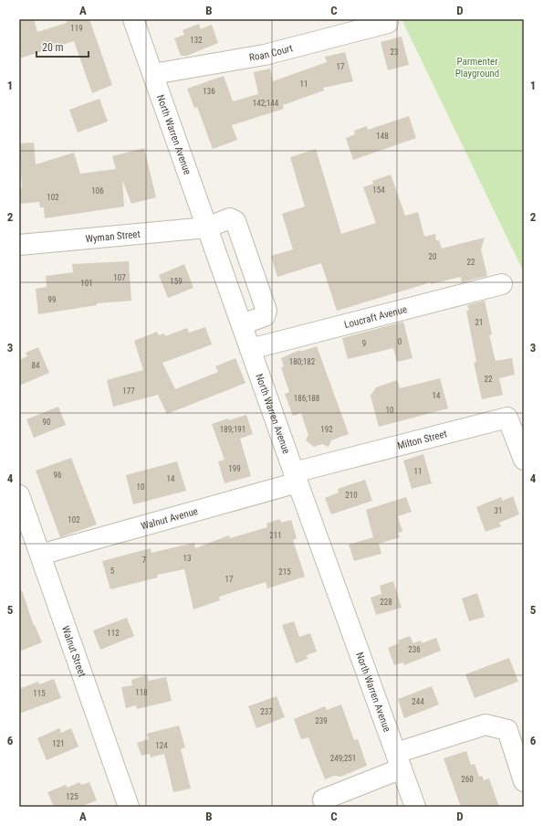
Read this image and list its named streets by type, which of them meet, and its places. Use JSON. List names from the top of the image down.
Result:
{
  "streets": {
    "street": [
      "Roan Court",
      "North Warren Avenue",
      "Wyman Street",
      "Loucraft Avenue",
      "Milton Street",
      "Walnut Avenue",
      "Walnut Street"
    ]
  },
  "crossings": [
    ["Roan Court", "North Warren Avenue"],
    ["North Warren Avenue", "Wyman Street"],
    ["North Warren Avenue", "Loucraft Avenue"],
    ["North Warren Avenue", "Milton Street"],
    ["North Warren Avenue", "Walnut Avenue"],
    ["Milton Street", "Walnut Avenue"],
    ["Walnut Avenue", "Walnut Street"]
  ],
  "parks": ["Parmenter Playground"],
  "house_numbers": [
    "119",
    "132",
    "23",
    "17",
    "11",
    "136",
    "142;144",
    "148",
    "154",
    "106",
    "102",
    "20",
    "22",
    "107",
    "159",
    "101",
    "99",
    "21",
    "0",
    "9",
    "180;182",
    "84",
    "22",
    "177",
    "14",
    "186;188",
    "10",
    "90",
    "189;191",
    "192",
    "199",
    "11",
    "96",
    "14",
    "10",
    "210",
    "31",
    "102",
    "211",
    "13",
    "7",
    "5",
    "215",
    "17",
    "228",
    "112",
    "236",
    "118",
    "115",
    "244",
    "237",
    "239",
    "121",
    "124",
    "249;251",
    "260",
    "125"
  ],
  "scale_bar": "20 m",
  "grid": {
    "columns": [
      "A",
      "B",
      "C",
      "D"
    ],
    "rows": [
      "1",
      "2",
      "3",
      "4",
      "5",
      "6"
    ]
  }
}
